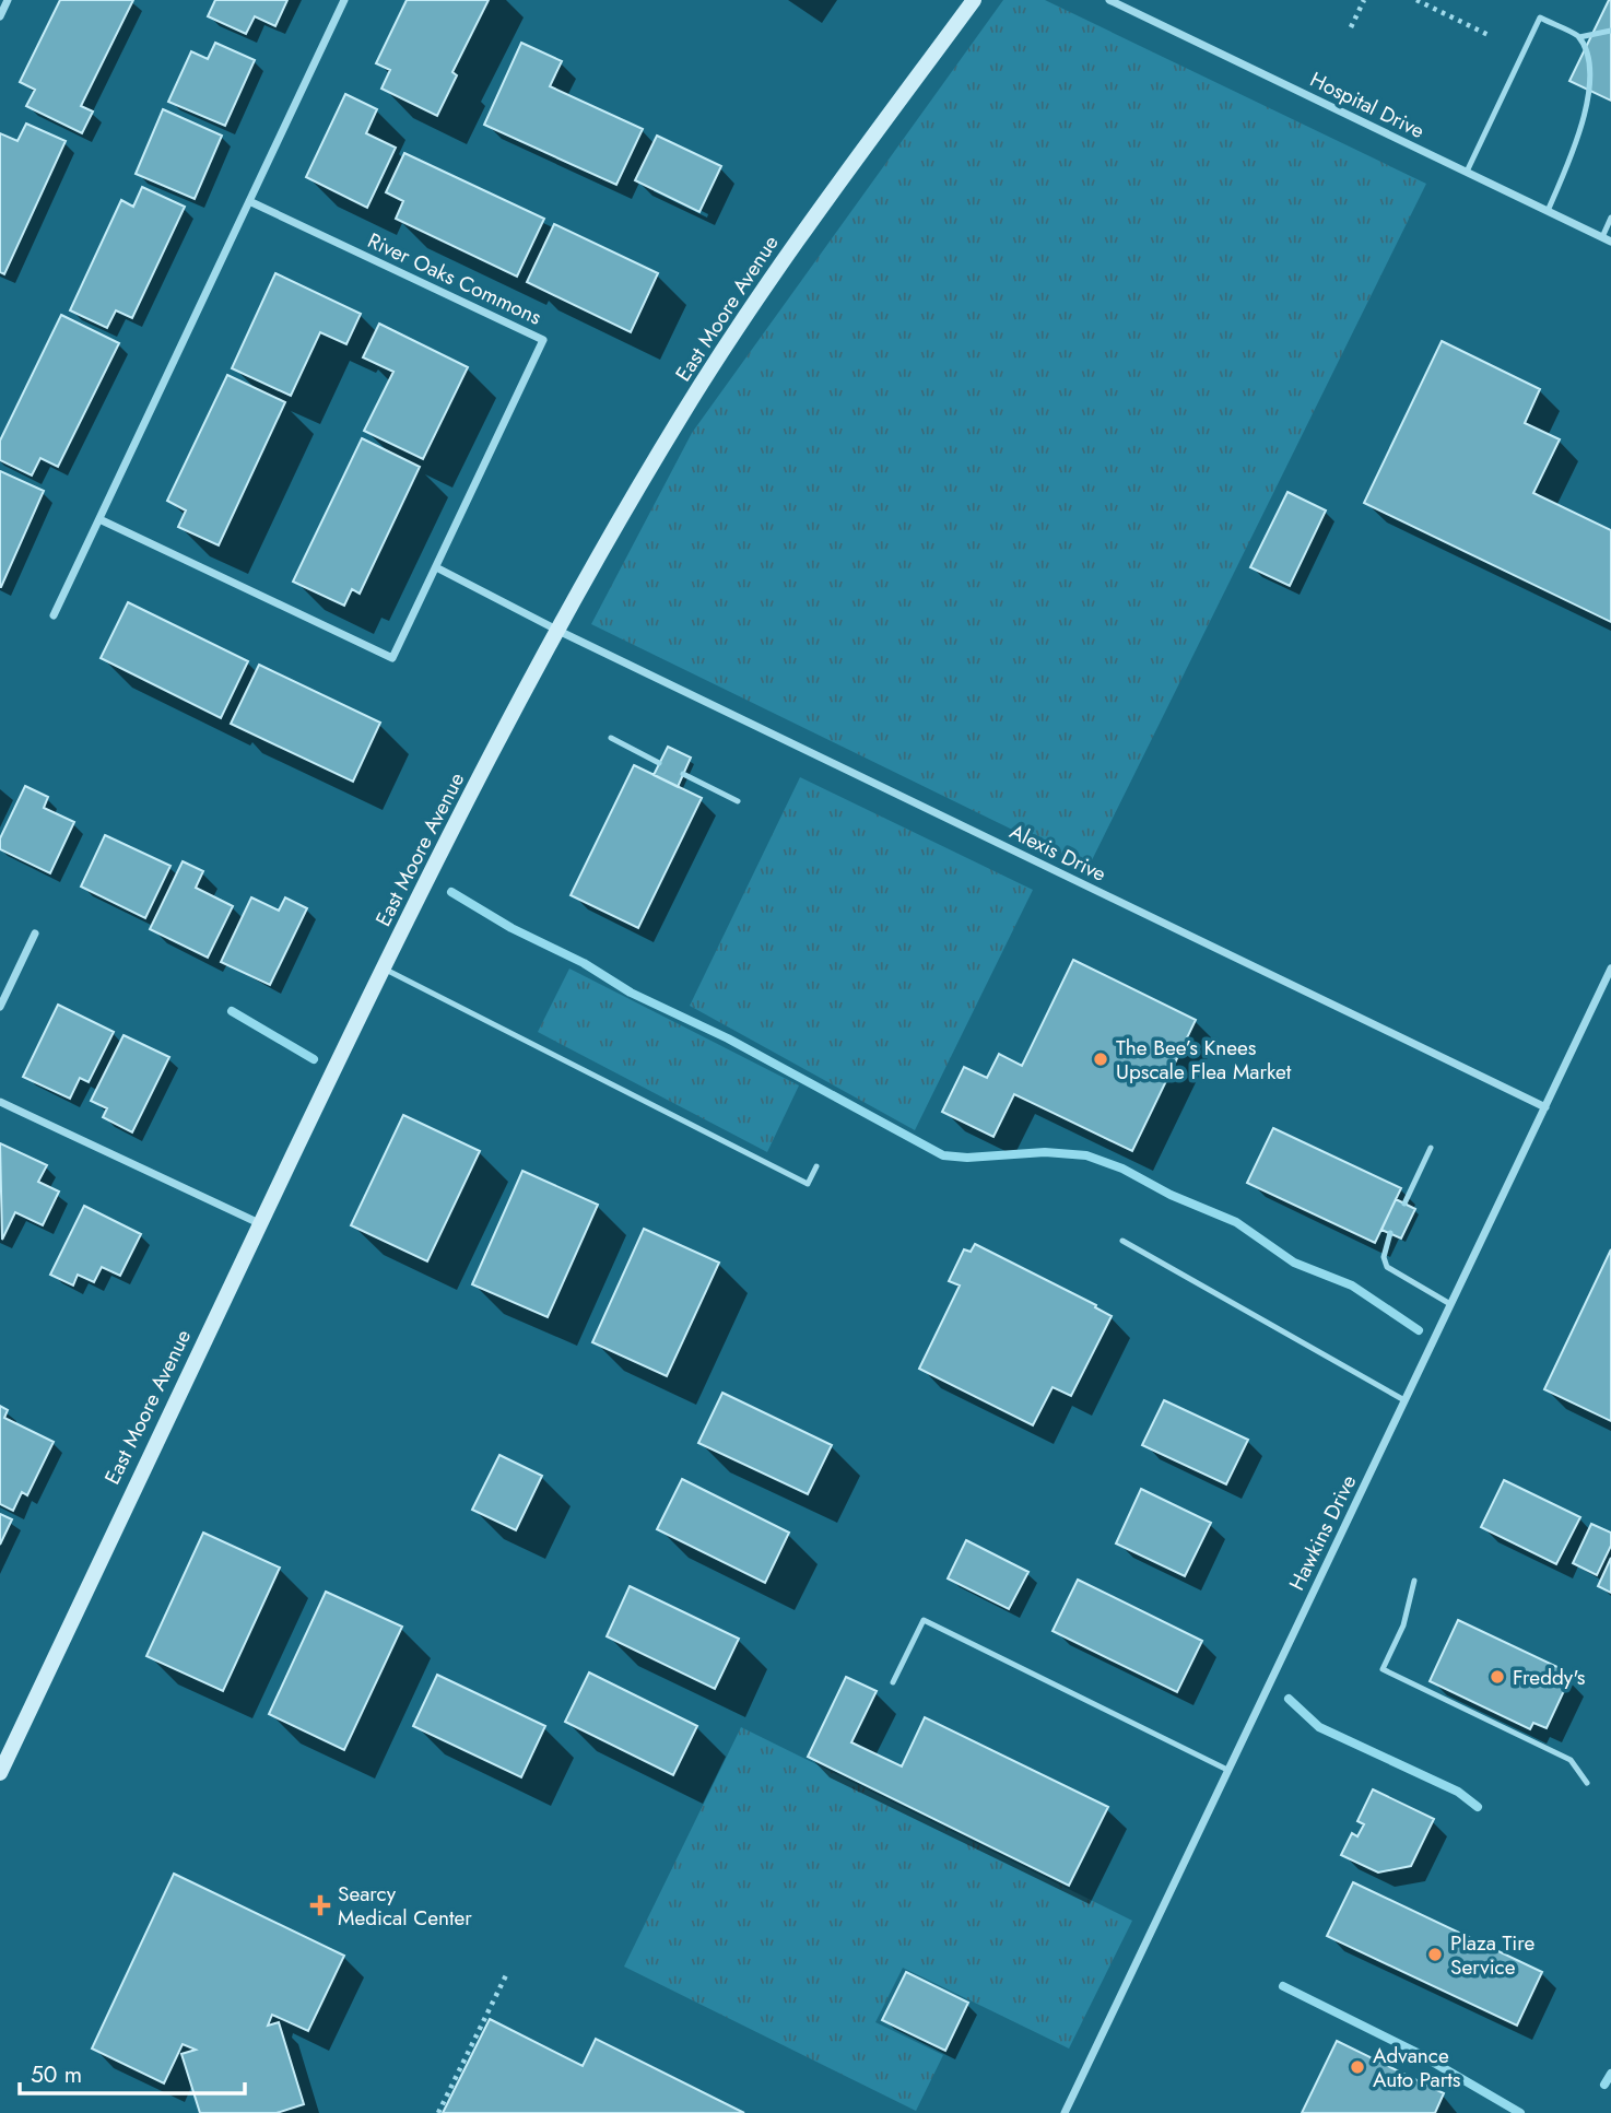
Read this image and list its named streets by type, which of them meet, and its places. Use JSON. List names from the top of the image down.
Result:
{
  "streets": {
    "street": [
      "Hospital Drive",
      "River Oaks Commons",
      "East Moore Avenue",
      "Alexis Drive",
      "Hawkins Drive"
    ]
  },
  "crossings": [
    ["East Moore Avenue", "Alexis Drive"],
    ["Alexis Drive", "Hawkins Drive"]
  ],
  "places": {
    "other": [
      "The Bee’s Knees Upscale Flea Market",
      "Freddy's",
      "Plaza Tire Service",
      "Advance Auto Parts"
    ],
    "health": ["Searcy Medical Center"]
  },
  "scale_bar": "50 m"
}
